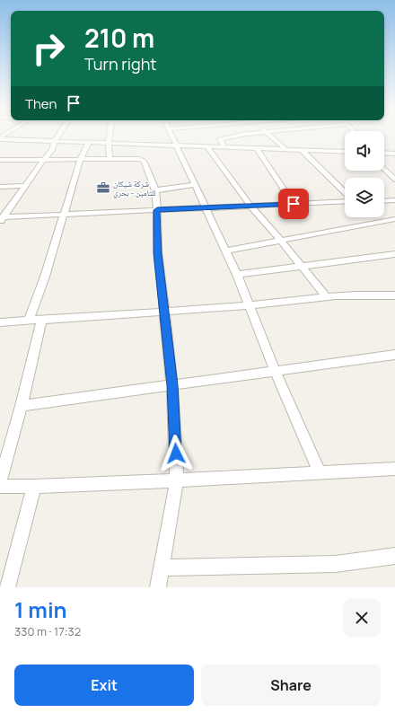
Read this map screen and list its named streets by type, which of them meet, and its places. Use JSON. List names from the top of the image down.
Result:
{
  "places": {
    "office": ["شركة شيكان للتامين - بحري"]
  },
  "page": {
    "turn": ["210 m", "Turn right"],
    "then": "Then",
    "heading": ["1 min", "330 m · 17:32"],
    "buttons": ["Exit", "Share"]
  }
}
